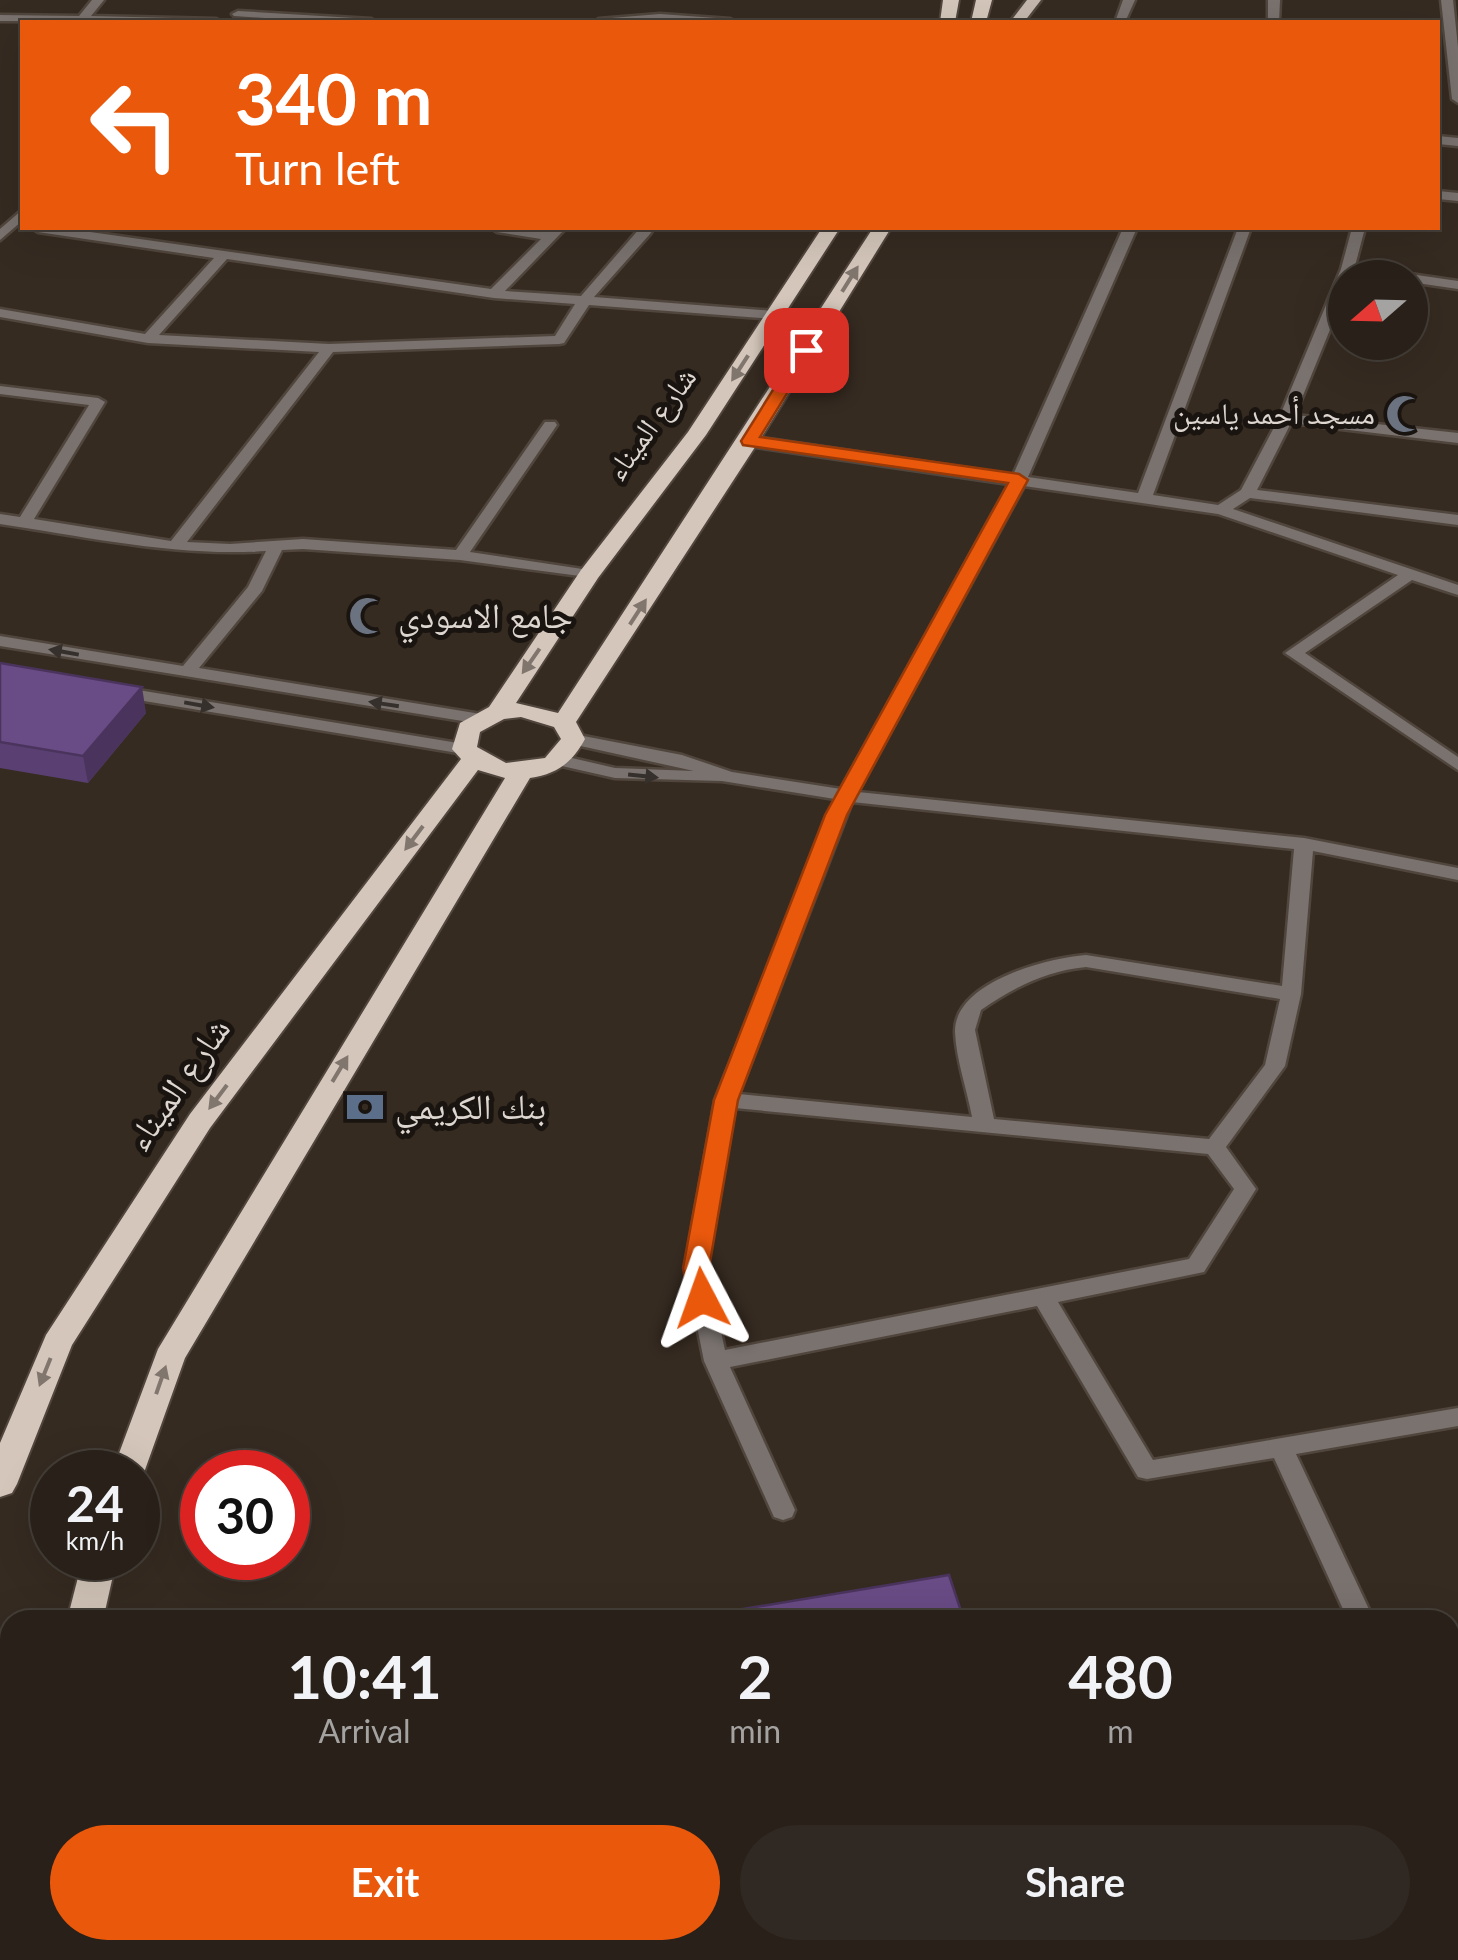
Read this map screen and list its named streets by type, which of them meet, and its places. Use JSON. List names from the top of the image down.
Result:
{
  "streets": {
    "highway": ["شارع الميناء"]
  },
  "places": {
    "mosque": ["مسجد أحمد ياسين", "جامع الاسودي"],
    "bank": ["بنك الكريمي"]
  },
  "north": "left",
  "page": {
    "turn": ["340 m", "Turn left"],
    "speed": "24 km/h",
    "limit": "30",
    "eta": [
      "10:41",
      "Arrival",
      "2",
      "min",
      "480",
      "m"
    ],
    "buttons": ["Exit", "Share"]
  }
}
